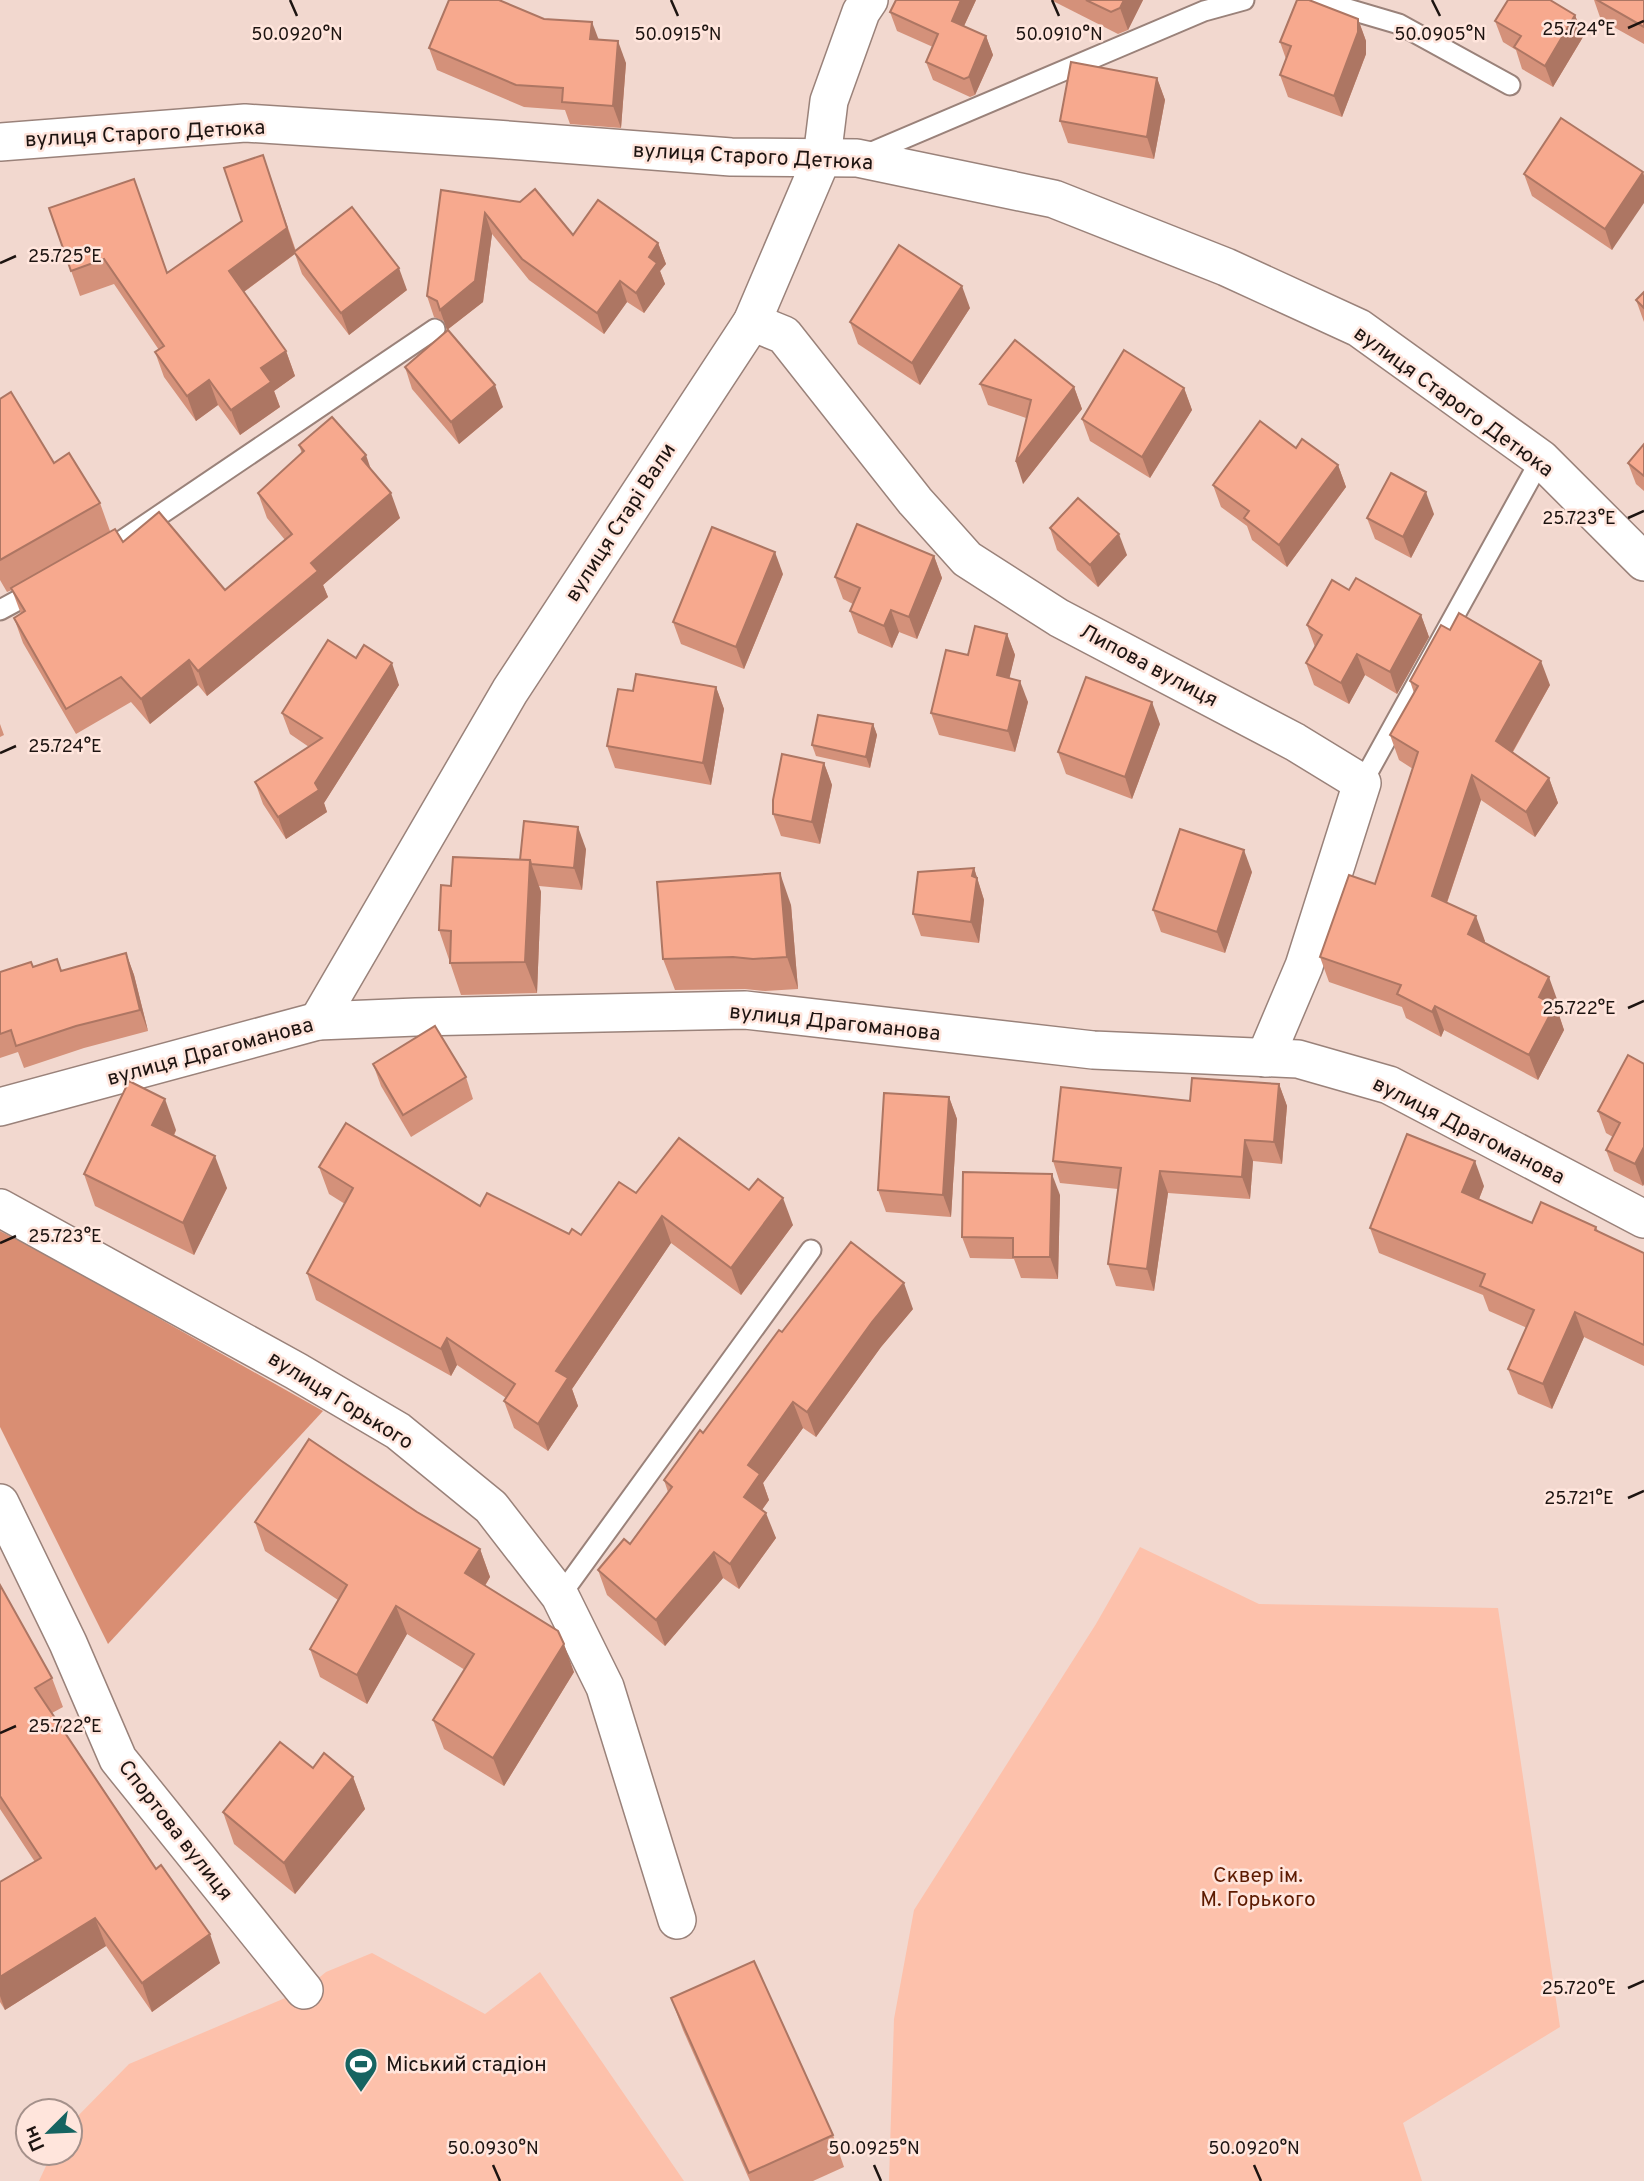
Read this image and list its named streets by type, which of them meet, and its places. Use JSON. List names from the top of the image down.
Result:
{
  "streets": {
    "street": [
      "вулиця Старого Детюка",
      "вулиця Старі Вали",
      "Липова вулиця",
      "вулиця Драгоманова",
      "вулиця Горького",
      "Спортова вулиця"
    ]
  },
  "crossings": [
    ["вулиця Старого Детюка", "вулиця Старі Вали"],
    ["вулиця Старі Вали", "Липова вулиця"],
    ["вулиця Старі Вали", "вулиця Драгоманова"]
  ],
  "parks": ["Сквер ім. М. Горького"],
  "places": {
    "sports": ["Міський стадіон"]
  },
  "north": "bottom left",
  "coordinates": [
    "25.724°E",
    "50.0920°N",
    "50.0915°N",
    "50.0910°N",
    "50.0905°N",
    "25.725°E",
    "25.723°E",
    "25.722°E",
    "25.721°E",
    "25.720°E",
    "50.0930°N",
    "50.0925°N"
  ]
}
